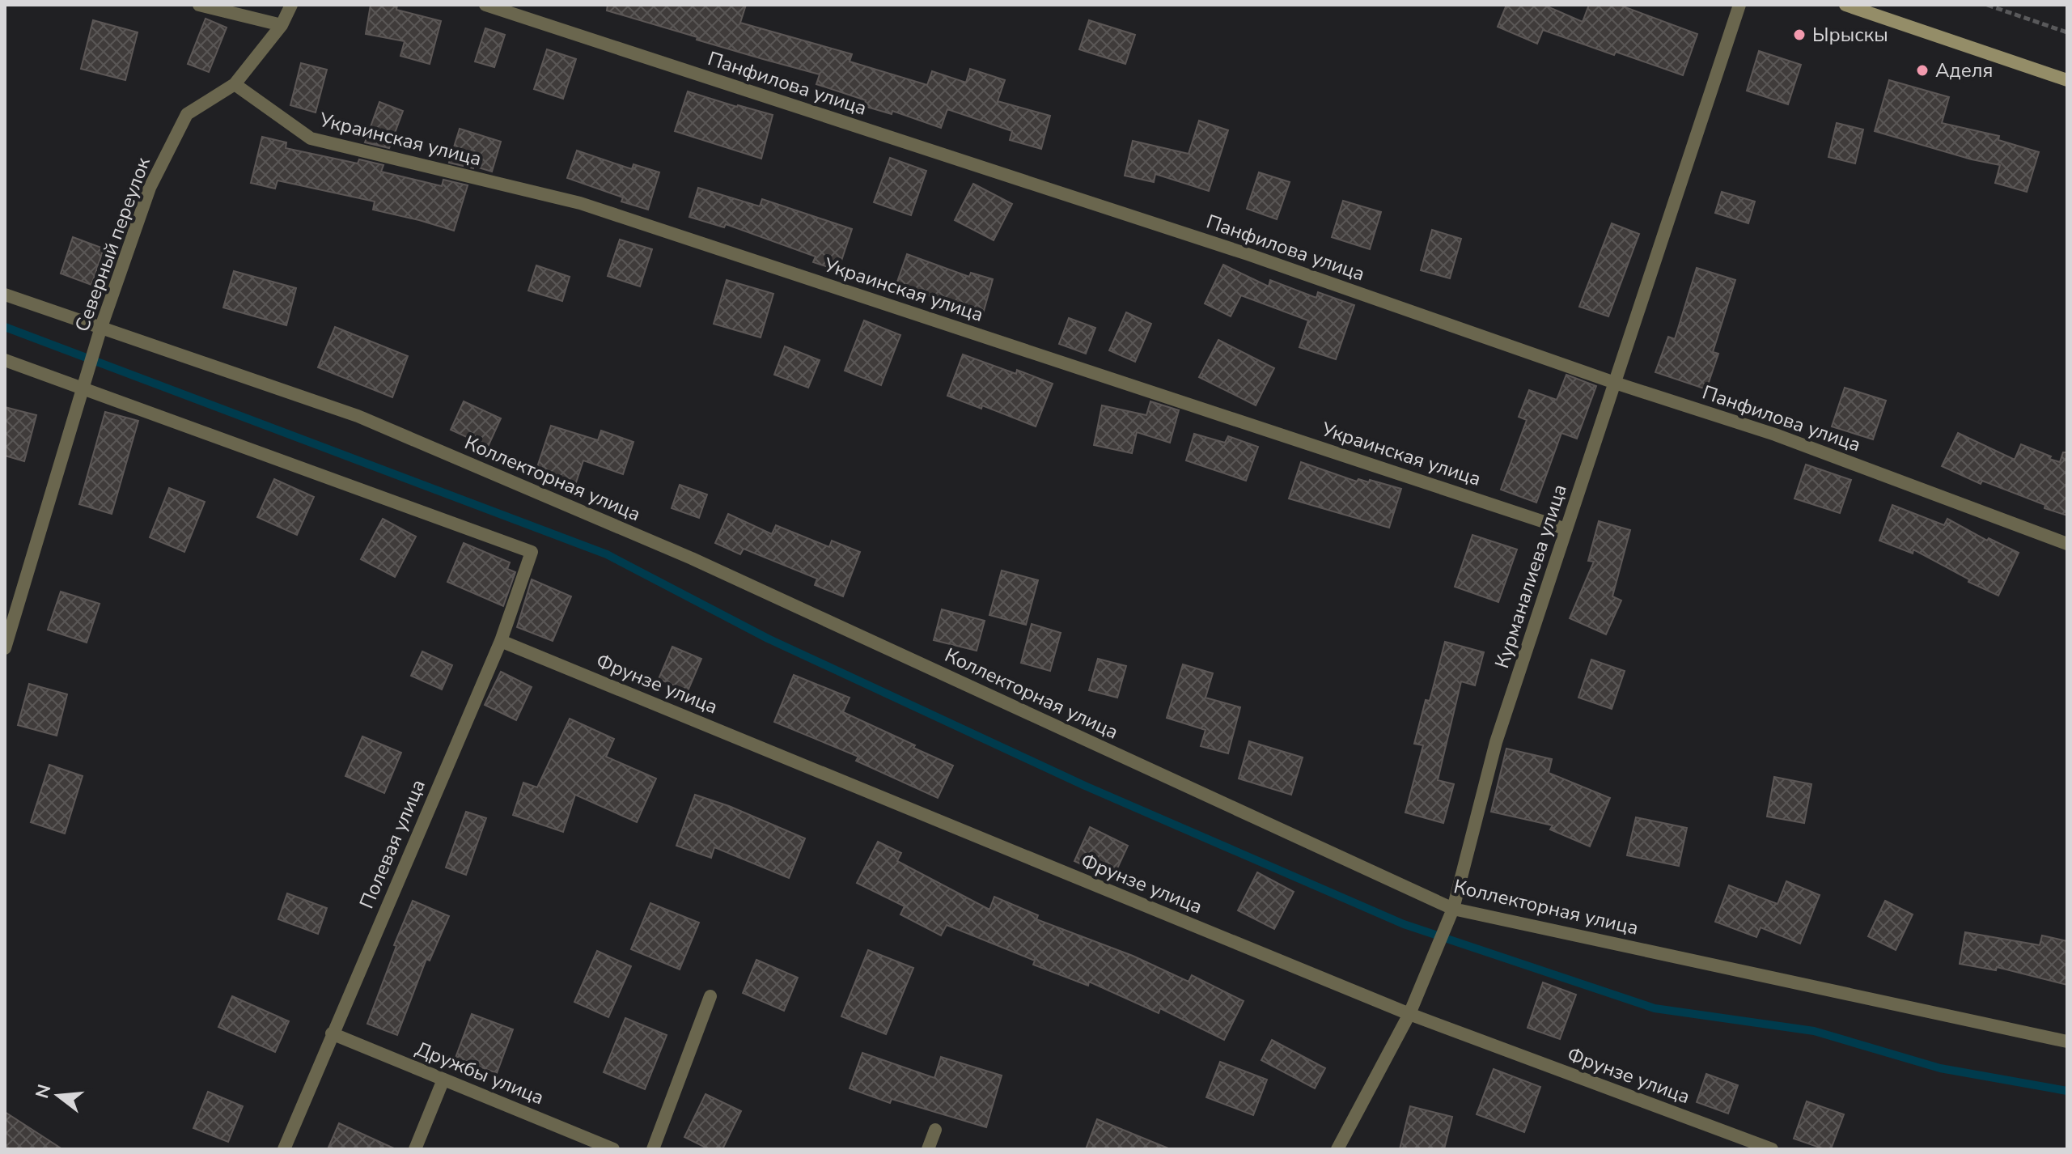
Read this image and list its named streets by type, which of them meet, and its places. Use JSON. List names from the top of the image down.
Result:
{
  "streets": {
    "street": [
      "Панфилова улица",
      "Украинская улица",
      "Северный переулок",
      "Коллекторная улица",
      "Курманалиева улица",
      "Фрунзе улица",
      "Полевая улица",
      "Дружбы улица"
    ]
  },
  "crossings": [
    ["Панфилова улица", "Курманалиева улица"],
    ["Украинская улица", "Северный переулок"],
    ["Украинская улица", "Курманалиева улица"],
    ["Северный переулок", "Коллекторная улица"],
    ["Северный переулок", "Полевая улица"],
    ["Коллекторная улица", "Курманалиева улица"],
    ["Курманалиева улица", "Фрунзе улица"],
    ["Фрунзе улица", "Полевая улица"],
    ["Полевая улица", "Дружбы улица"]
  ],
  "places": ["Ырыскы", "Аделя"],
  "north": "left"
}
